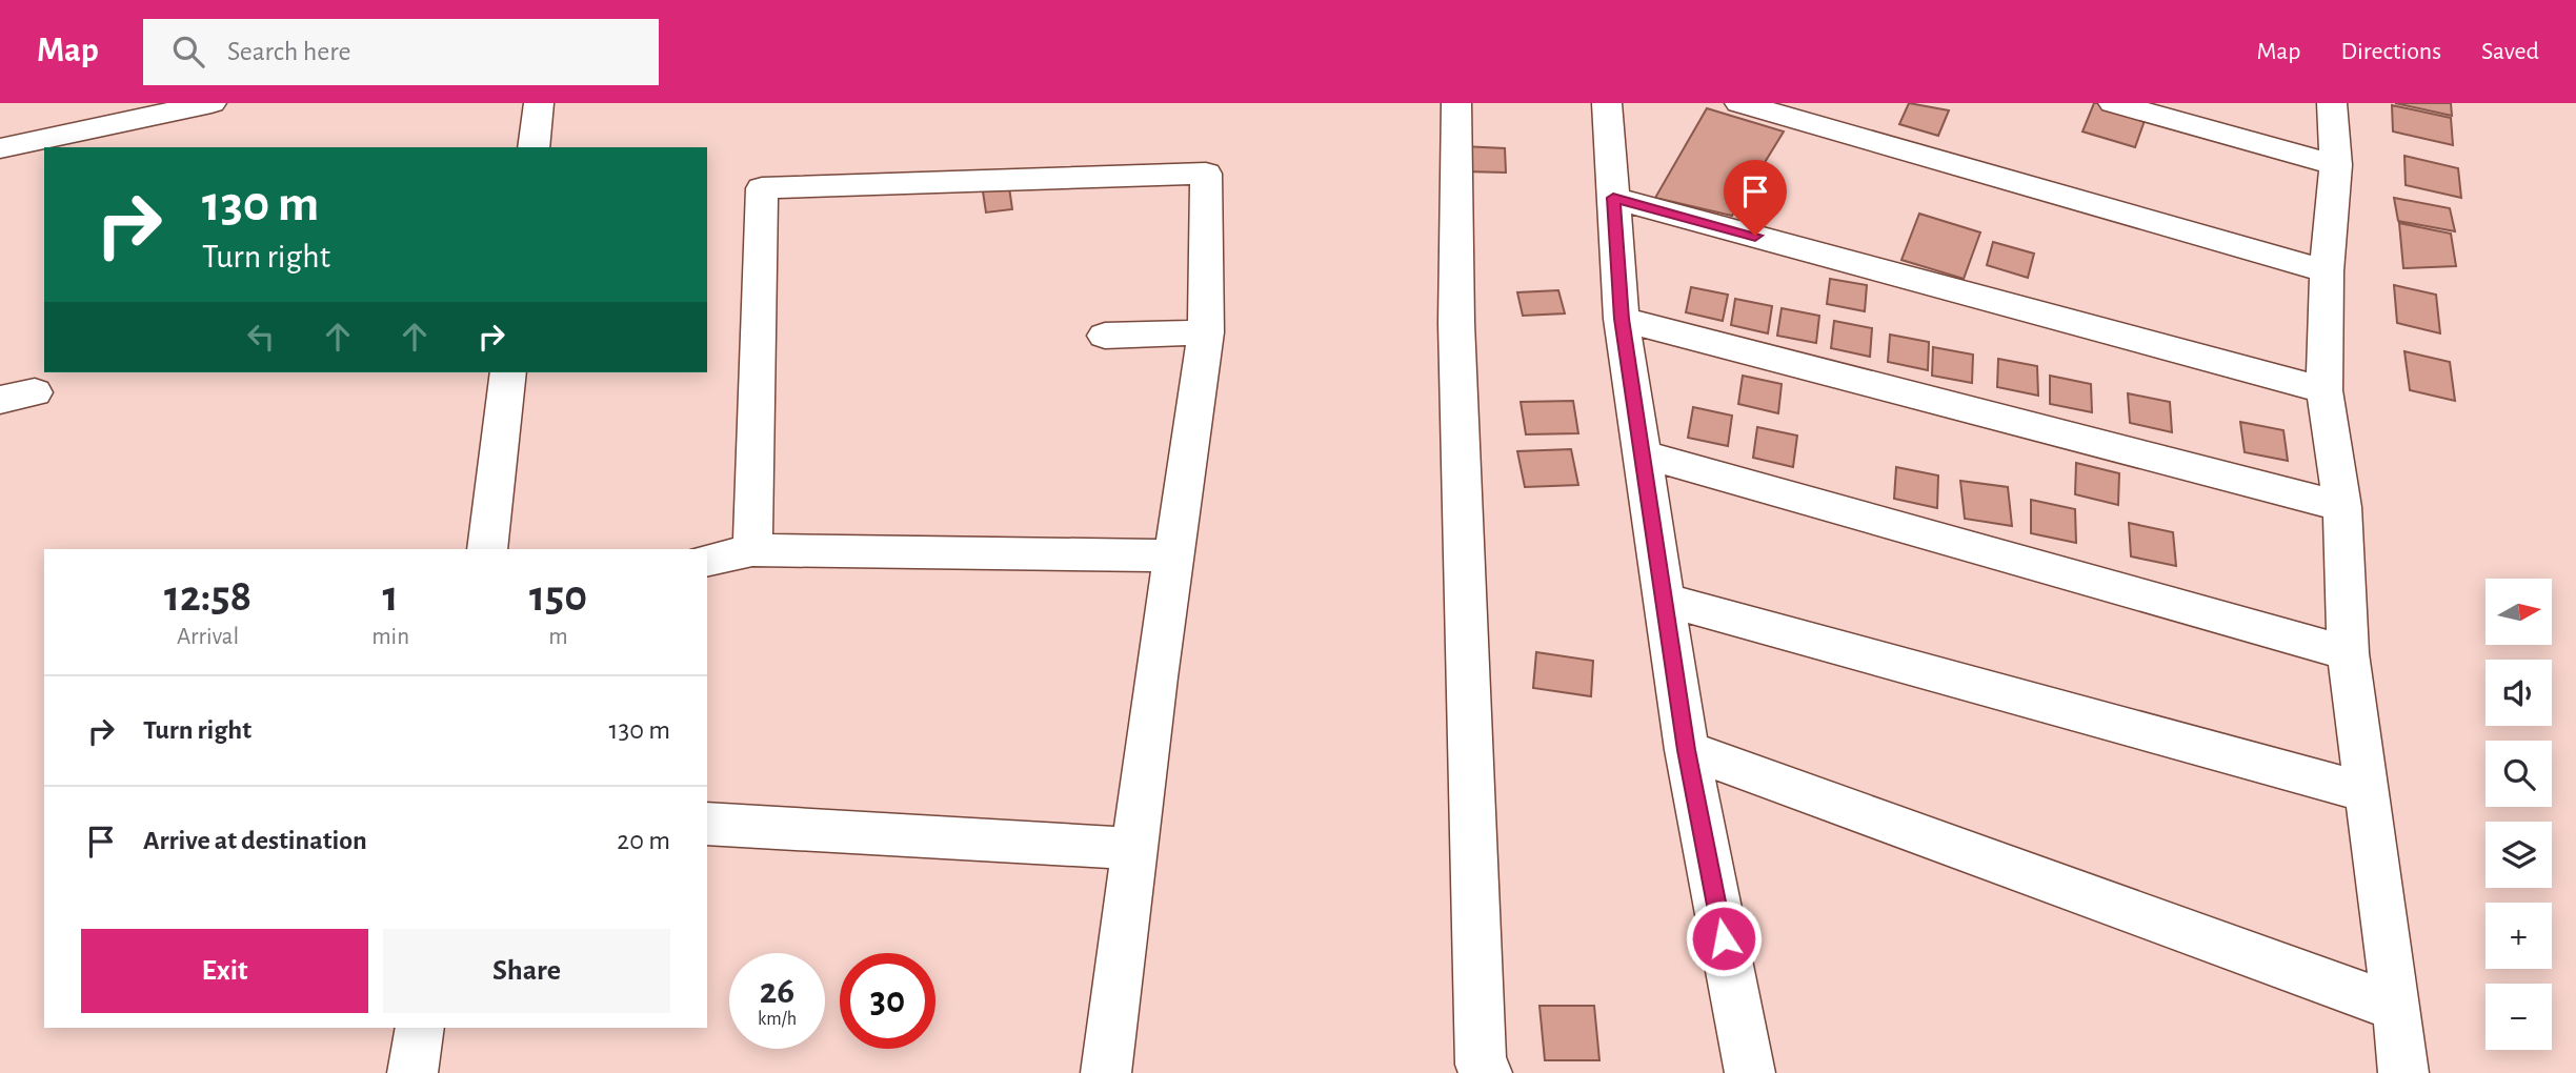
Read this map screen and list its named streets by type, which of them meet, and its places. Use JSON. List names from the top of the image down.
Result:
{
  "north": "right",
  "page": {
    "header": "Map",
    "search": "Search here",
    "nav": ["Map", "Directions", "Saved"],
    "turn": ["130 m", "Turn right"],
    "eta": [
      "12:58",
      "Arrival",
      "1",
      "min",
      "150",
      "m"
    ],
    "map_buttons": ["+", "−"],
    "list": [
      {
        "name": "Turn right",
        "value": "130 m"
      },
      {
        "name": "Arrive at destination",
        "value": "20 m"
      }
    ],
    "buttons": ["Exit", "Share"],
    "speed": "26 km/h",
    "limit": "30"
  }
}
